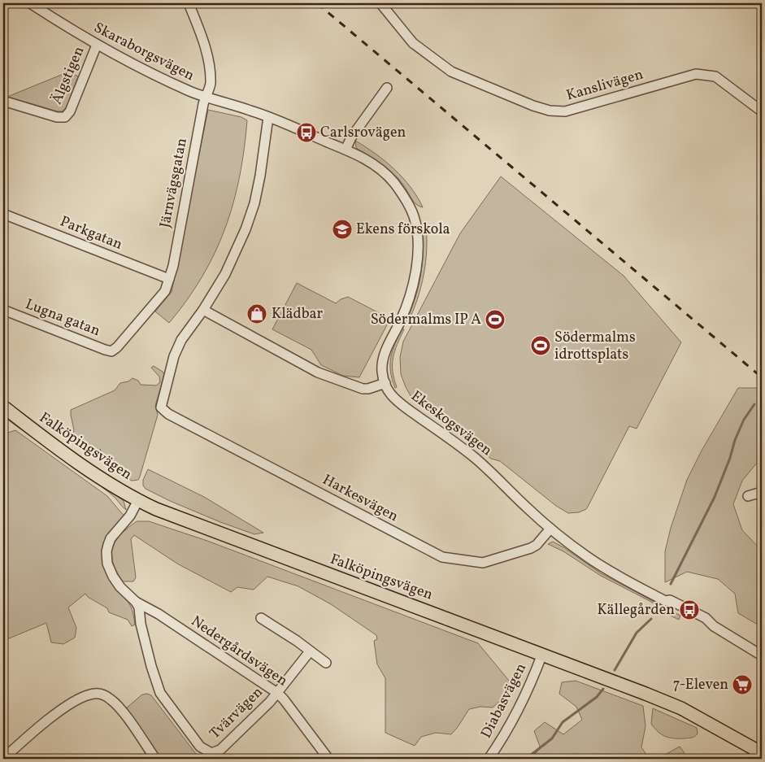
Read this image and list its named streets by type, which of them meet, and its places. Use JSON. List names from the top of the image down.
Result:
{
  "streets": {
    "main road": ["Falköpingsvägen"],
    "street": [
      "Skaraborgsvägen",
      "Älgstigen",
      "Kanslivägen",
      "Järnvägsgatan",
      "Parkgatan",
      "Lugna gatan",
      "Ekeskogsvägen",
      "Harkesvägen",
      "Nedergårdsvägen",
      "Diabasvägen",
      "Tvärvägen"
    ]
  },
  "crossings": [
    ["Skaraborgsvägen", "Älgstigen"],
    ["Skaraborgsvägen", "Järnvägsgatan"],
    ["Skaraborgsvägen", "Ekeskogsvägen"],
    ["Järnvägsgatan", "Parkgatan"],
    ["Järnvägsgatan", "Lugna gatan"],
    ["Ekeskogsvägen", "Harkesvägen"],
    ["Falköpingsvägen", "Diabasvägen"],
    ["Nedergårdsvägen", "Tvärvägen"]
  ],
  "places": {
    "bus stop": ["Carlsrovägen", "Källegården"],
    "school or university": ["Ekens förskola"],
    "shop": ["Klädbar"],
    "sports": ["Södermalms IP A", "Södermalms idrottsplats"],
    "supermarket": ["7-Eleven"]
  }
}
